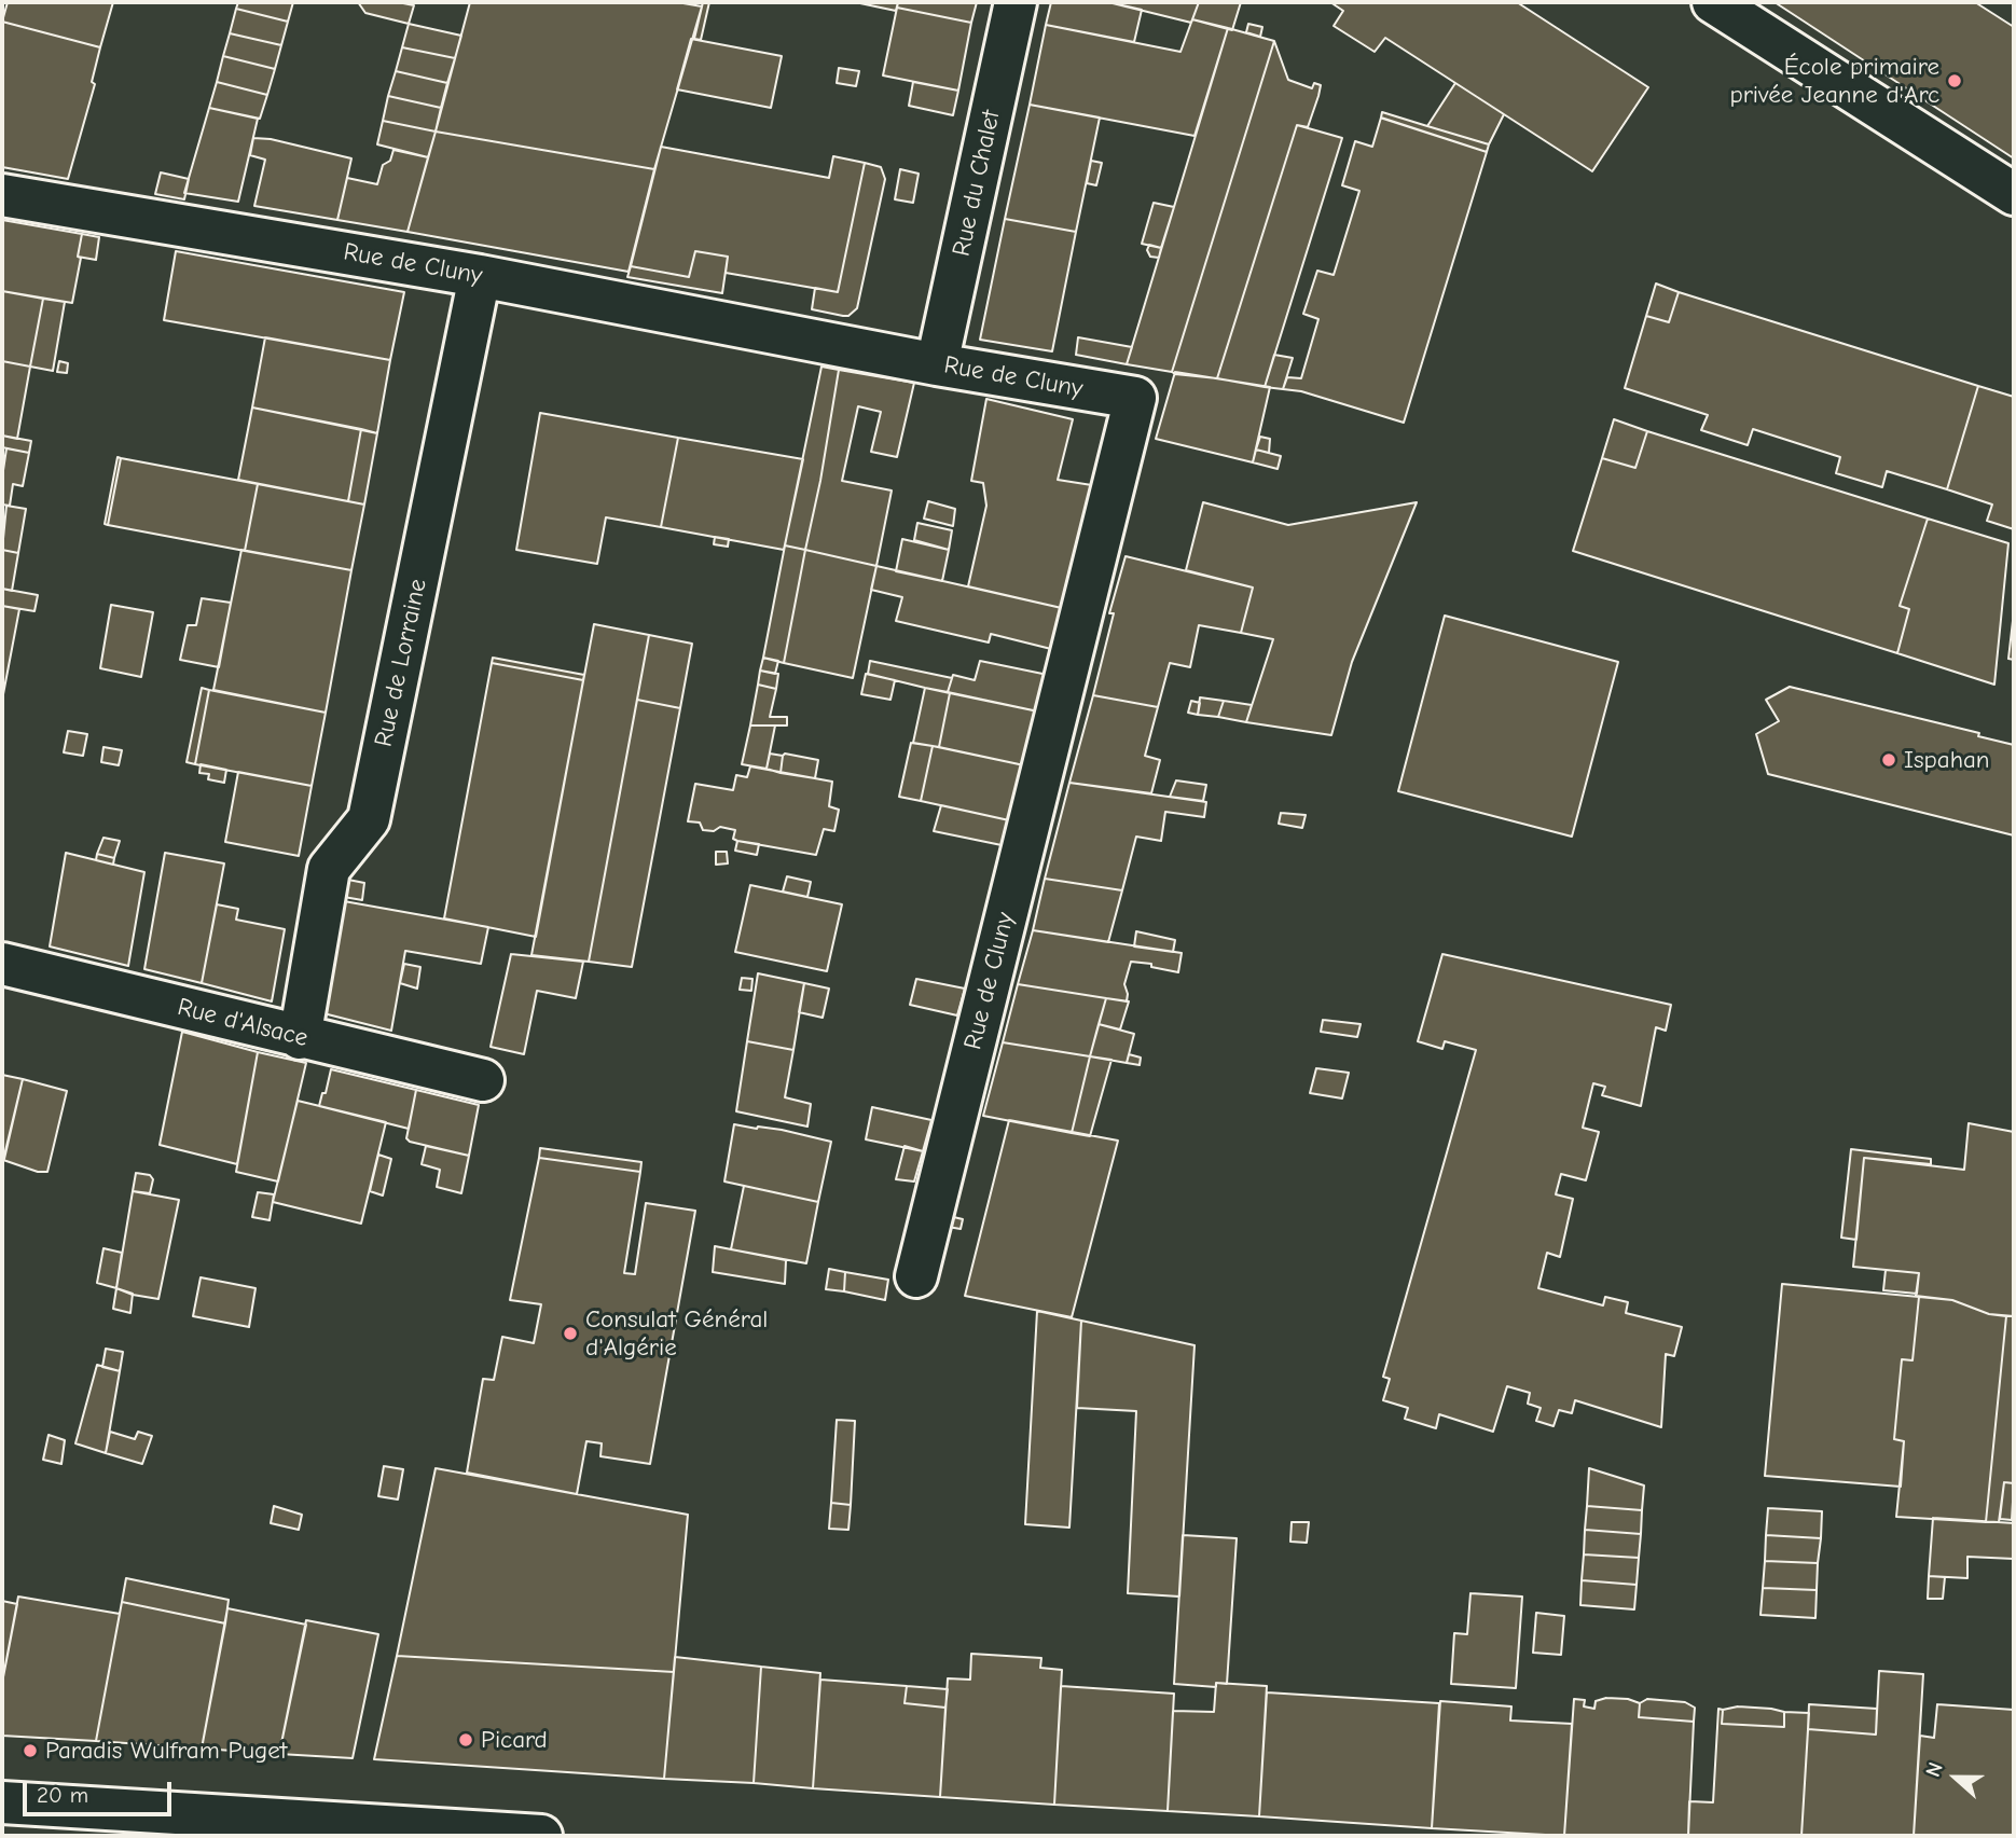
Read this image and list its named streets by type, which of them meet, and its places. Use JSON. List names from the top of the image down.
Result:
{
  "streets": {
    "street": [
      "Rue du Chalet",
      "Rue de Cluny",
      "Rue de Lorraine",
      "Rue d'Alsace"
    ]
  },
  "crossings": [
    ["Rue du Chalet", "Rue de Cluny"],
    ["Rue de Cluny", "Rue de Lorraine"],
    ["Rue de Lorraine", "Rue d'Alsace"]
  ],
  "places": [
    "École primaire privée Jeanne d'Arc",
    "Ispahan",
    "Consulat Général d'Algérie",
    "Picard",
    "Paradis Wulfram Puget"
  ],
  "scale_bar": "20 m",
  "north": "left"
}
